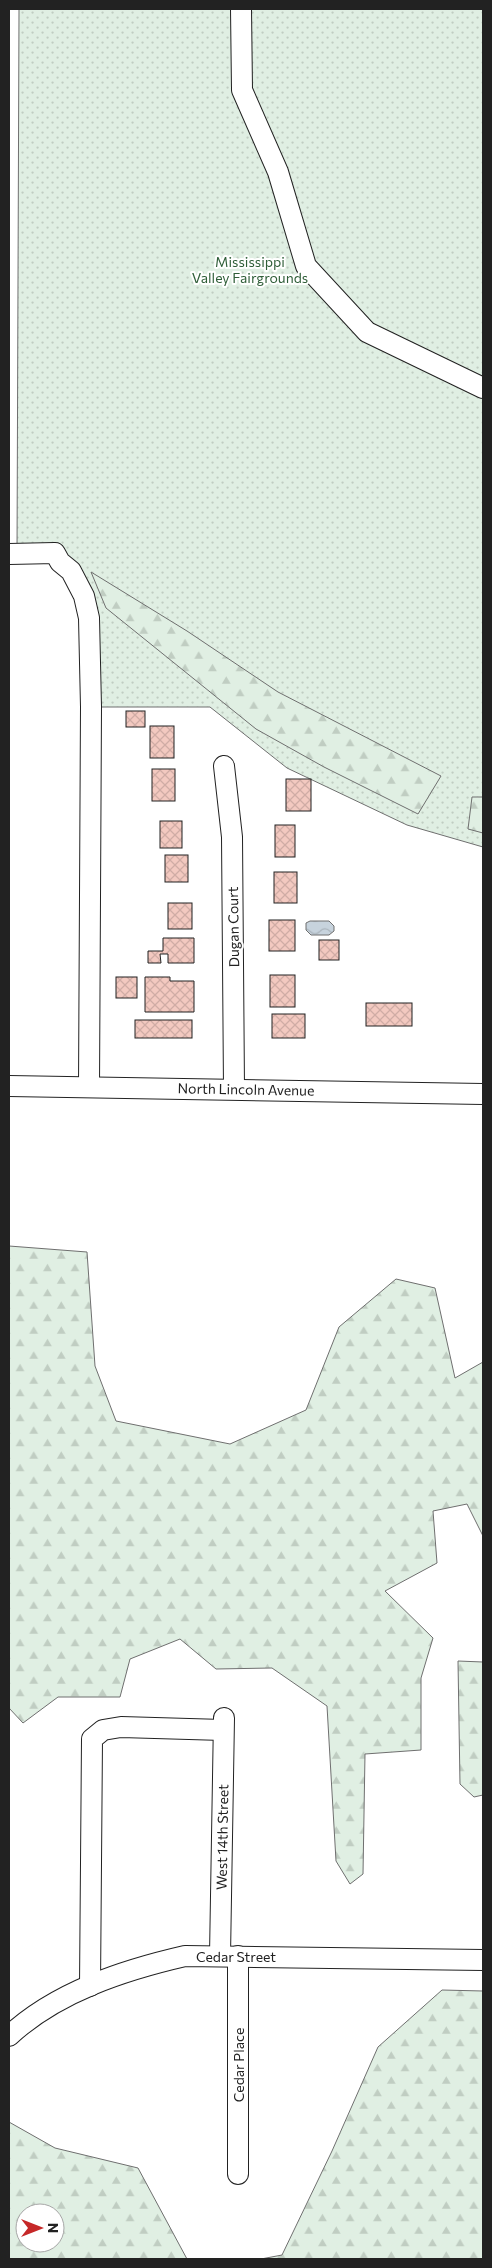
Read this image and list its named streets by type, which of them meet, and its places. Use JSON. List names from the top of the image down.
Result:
{
  "streets": {
    "street": [
      "Dugan Court",
      "North Lincoln Avenue",
      "West 14th Street",
      "Cedar Street",
      "Cedar Place"
    ]
  },
  "crossings": [
    ["Dugan Court", "North Lincoln Avenue"],
    ["West 14th Street", "Cedar Street"],
    ["West 14th Street", "Cedar Place"],
    ["Cedar Street", "Cedar Place"]
  ],
  "parks": ["Mississippi Valley Fairgrounds"],
  "north": "right"
}
